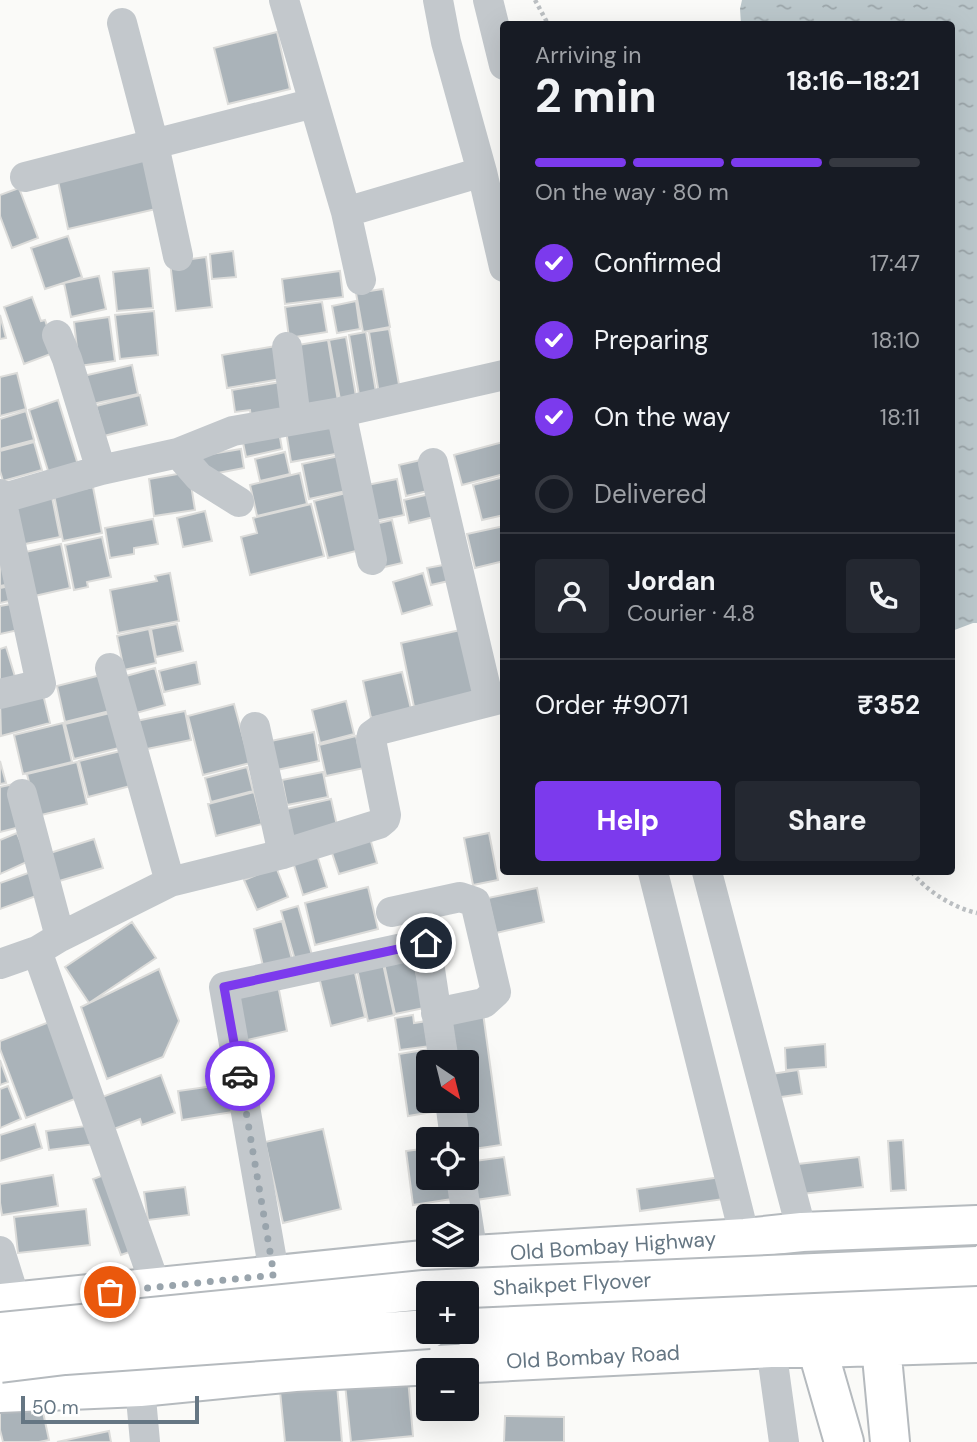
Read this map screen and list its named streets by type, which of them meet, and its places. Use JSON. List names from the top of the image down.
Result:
{
  "streets": {
    "main road": ["Old Bombay Highway", "Shaikpet Flyover", "Old Bombay Road"]
  },
  "crossings": [
    ["Old Bombay Highway", "Shaikpet Flyover"]
  ],
  "scale_bar": "50 m",
  "north": "bottom right",
  "page": {
    "heading": ["2 min", "Arriving in", "18:16–18:21"],
    "panel": [
      "Jordan",
      "Courier · 4.8",
      "Order #9071",
      "₹352"
    ],
    "bar": "On the way · 80 m",
    "list": [
      ["Confirmed", "17:47"],
      ["Preparing", "18:10"],
      ["On the way", "18:11"],
      "Delivered"
    ],
    "buttons": ["Help", "Share"],
    "map_buttons": ["+", "−"],
    "scale": "50 m"
  }
}
